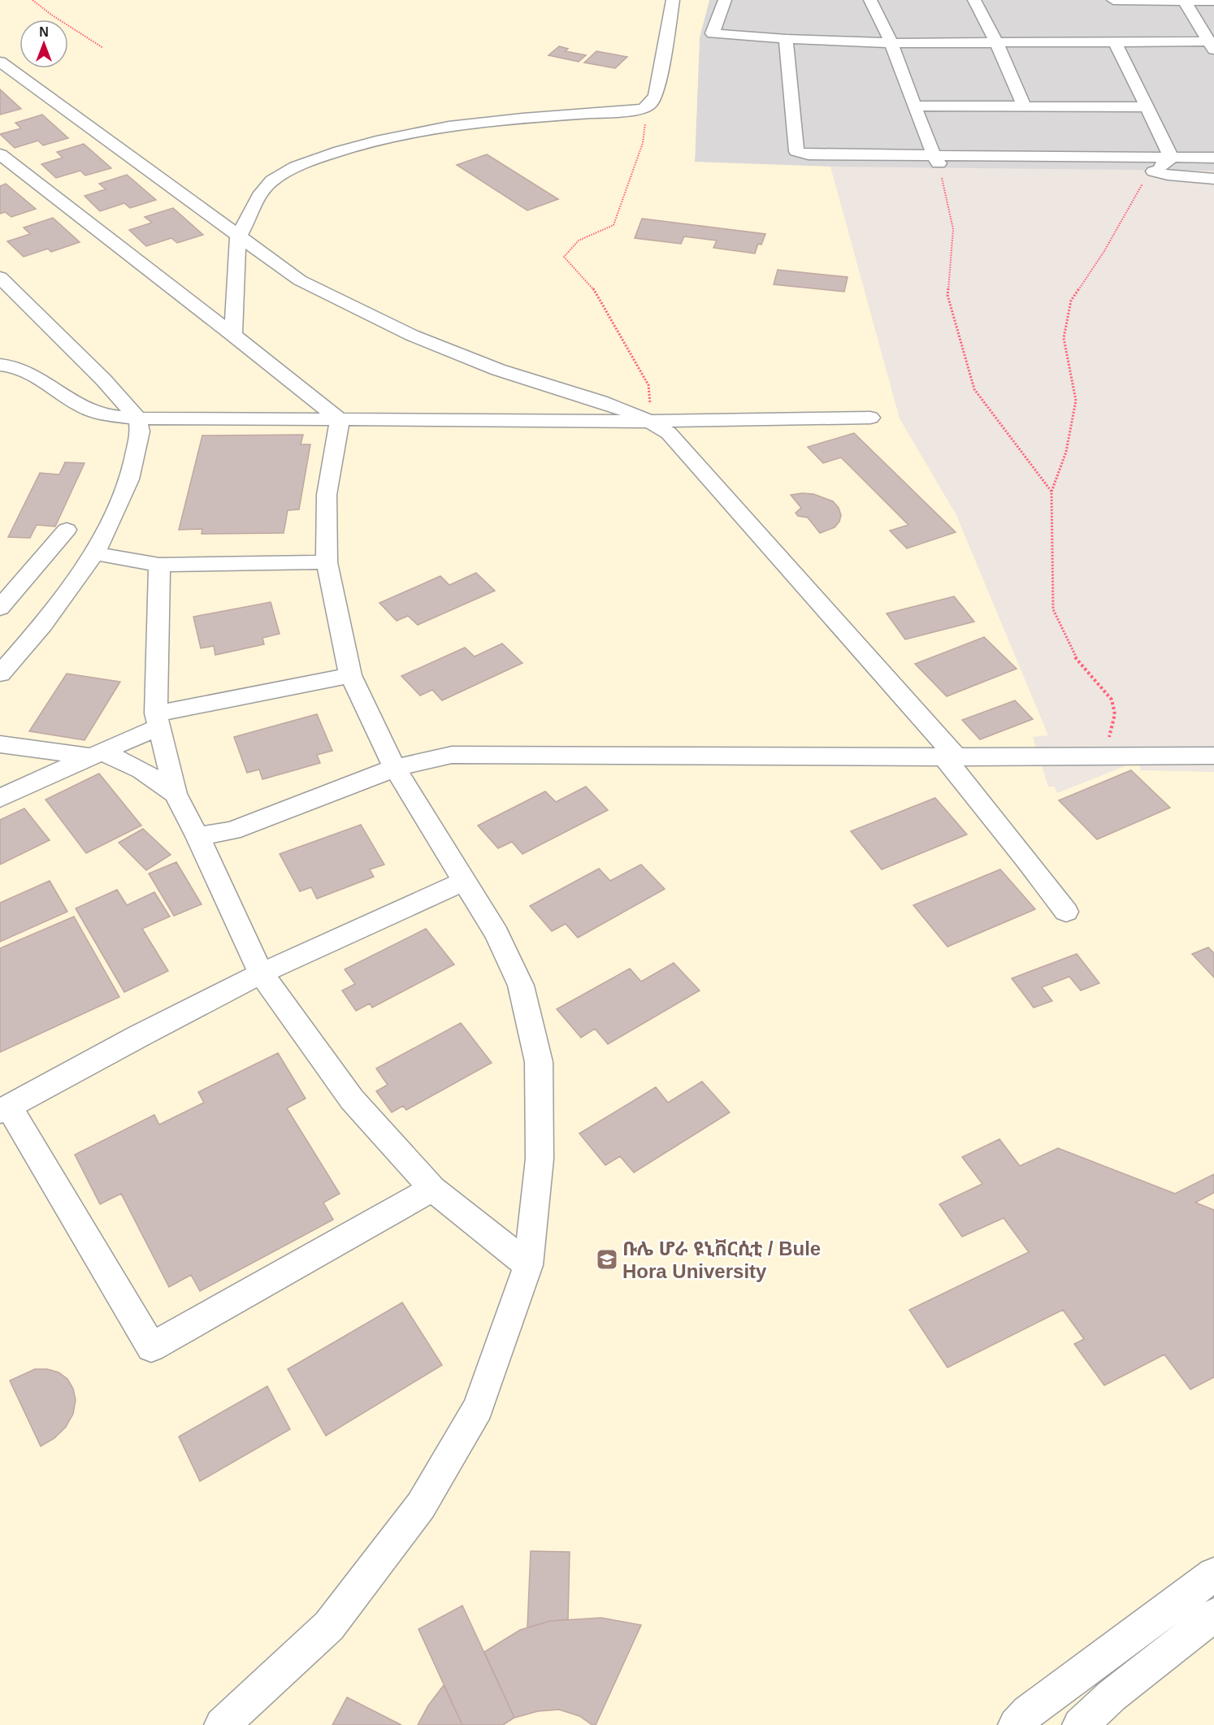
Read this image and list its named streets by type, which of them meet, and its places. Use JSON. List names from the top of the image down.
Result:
{
  "places": {
    "school or university": ["ቡሌ ሆራ ዩኒቨርሲቲ / Bule Hora University"]
  },
  "north": "top"
}
